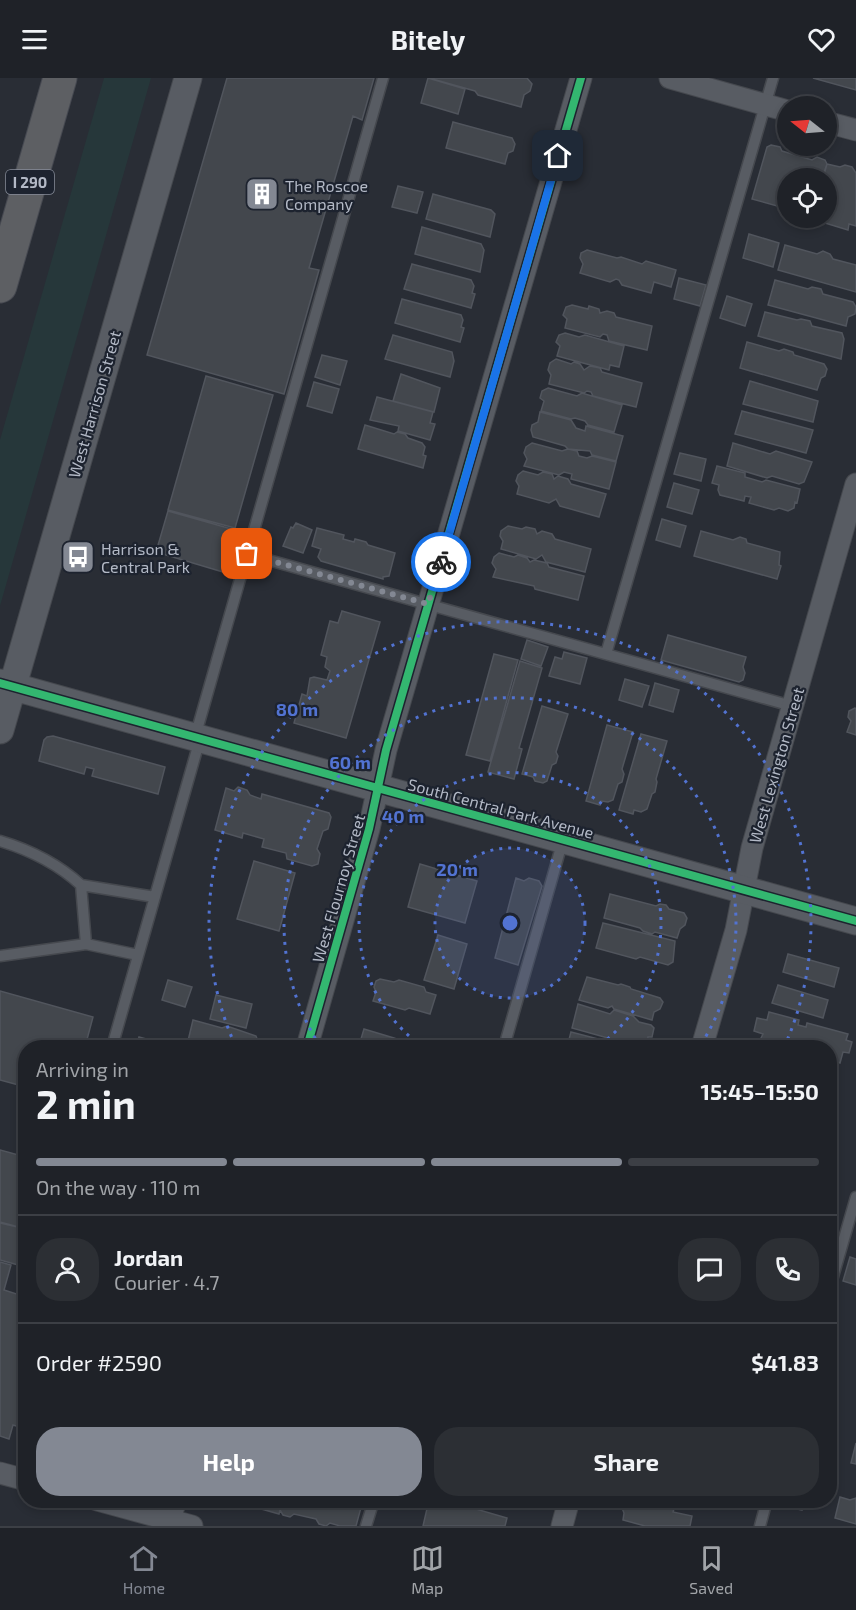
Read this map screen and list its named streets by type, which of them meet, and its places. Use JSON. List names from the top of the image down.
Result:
{
  "streets": {
    "highway": ["I 290"],
    "street": [
      "West Harrison Street",
      "West Lexington Street",
      "South Central Park Avenue",
      "West Flournoy Street"
    ]
  },
  "crossings": [
    ["West Harrison Street", "South Central Park Avenue"],
    ["West Lexington Street", "South Central Park Avenue"],
    ["South Central Park Avenue", "West Flournoy Street"]
  ],
  "places": {
    "building": ["The Roscoe Company"],
    "bus stop": ["Harrison & Central Park"]
  },
  "north": "left",
  "page": {
    "header": "Bitely",
    "heading": ["2 min", "Arriving in", "15:45–15:50"],
    "panel": [
      "Jordan",
      "Courier · 4.7",
      "Order #2590",
      "$41.83"
    ],
    "bar": "On the way · 110 m",
    "buttons": ["Help", "Share"],
    "tabs": ["Home", "Map", "Saved"]
  },
  "rings": [
    "80 m",
    "60 m",
    "40 m",
    "20 m"
  ]
}
